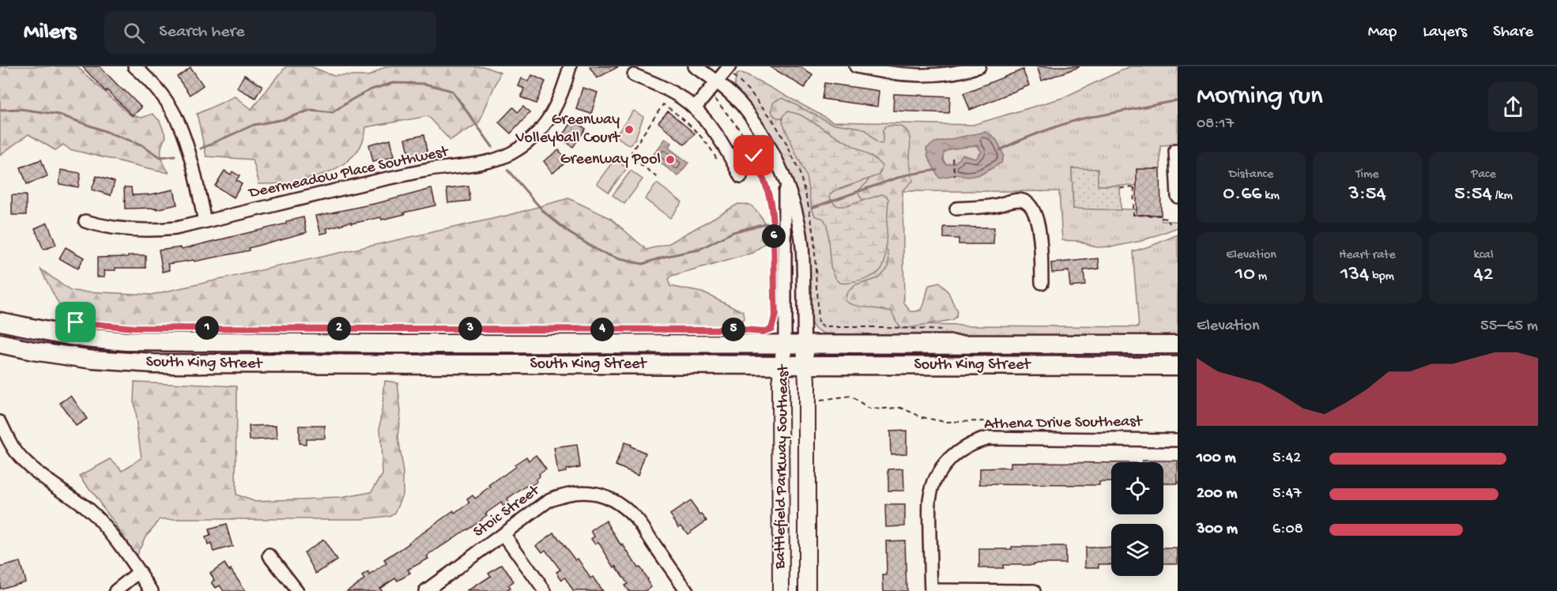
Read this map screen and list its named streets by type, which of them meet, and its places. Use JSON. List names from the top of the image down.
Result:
{
  "streets": {
    "highway": ["South King Street"],
    "main road": ["Battlefield Parkway Southeast"],
    "street": ["Deermeadow Place Southwest", "Athena Drive Southeast", "Stoic Street"]
  },
  "crossings": [
    ["South King Street", "Battlefield Parkway Southeast"]
  ],
  "places": ["Greenway Volleyball Court", "Greenway Pool"],
  "page": {
    "header": "Milers",
    "search": "Search here",
    "nav": ["Map", "Layers", "Share"],
    "heading": ["Morning run", "08:17"],
    "stats": [
      ["Distance", "0.66 km"],
      ["Time", "3:54"],
      ["Pace", "5:54 /km"],
      ["Elevation", "10 m"],
      ["Heart rate", "134 bpm"],
      ["kcal", "42"]
    ],
    "pins": [
      "6",
      "1",
      "2",
      "3",
      "4",
      "5"
    ],
    "chart": ["Elevation", "55–65 m"],
    "list": [
      {
        "name": "100 m",
        "note": "5:42"
      },
      {
        "name": "200 m",
        "note": "5:47"
      },
      {
        "name": "300 m",
        "note": "6:08"
      }
    ]
  }
}
